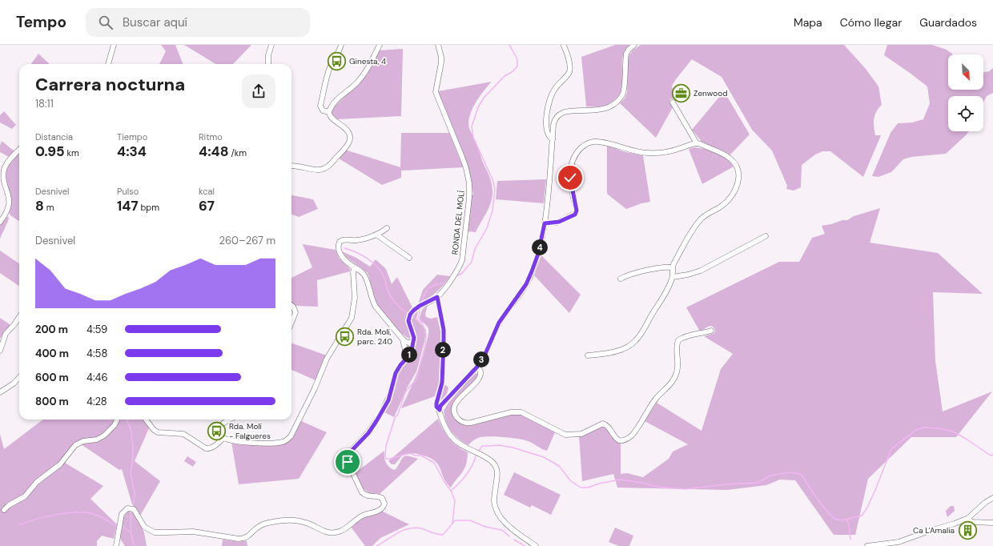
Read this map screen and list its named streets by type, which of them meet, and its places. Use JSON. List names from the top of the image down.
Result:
{
  "streets": {
    "street": ["RONDA DEL MOLÍ"]
  },
  "places": {
    "bus stop": ["Ginesta, 4", "Rda. Molí, parc. 240", "Rda. Molí - Falgueres"],
    "office": ["Zenwood"],
    "building": ["Ca L'Amalia"]
  },
  "north": "bottom right",
  "page": {
    "header": "Tempo",
    "search": "Buscar aquí",
    "nav": ["Mapa", "Cómo llegar", "Guardados"],
    "heading": ["Carrera nocturna", "18:11"],
    "stats": [
      ["Distancia", "0.95 km"],
      ["Tiempo", "4:34"],
      ["Ritmo", "4:48 /km"],
      ["Desnivel", "8 m"],
      ["Pulso", "147 bpm"],
      ["kcal", "67"]
    ],
    "chart": ["Desnivel", "260–267 m"],
    "pins": [
      "4",
      "2",
      "1",
      "3"
    ],
    "list": [
      {
        "name": "200 m",
        "note": "4:59"
      },
      {
        "name": "400 m",
        "note": "4:58"
      },
      {
        "name": "600 m",
        "note": "4:46"
      },
      {
        "name": "800 m",
        "note": "4:28"
      }
    ]
  }
}
